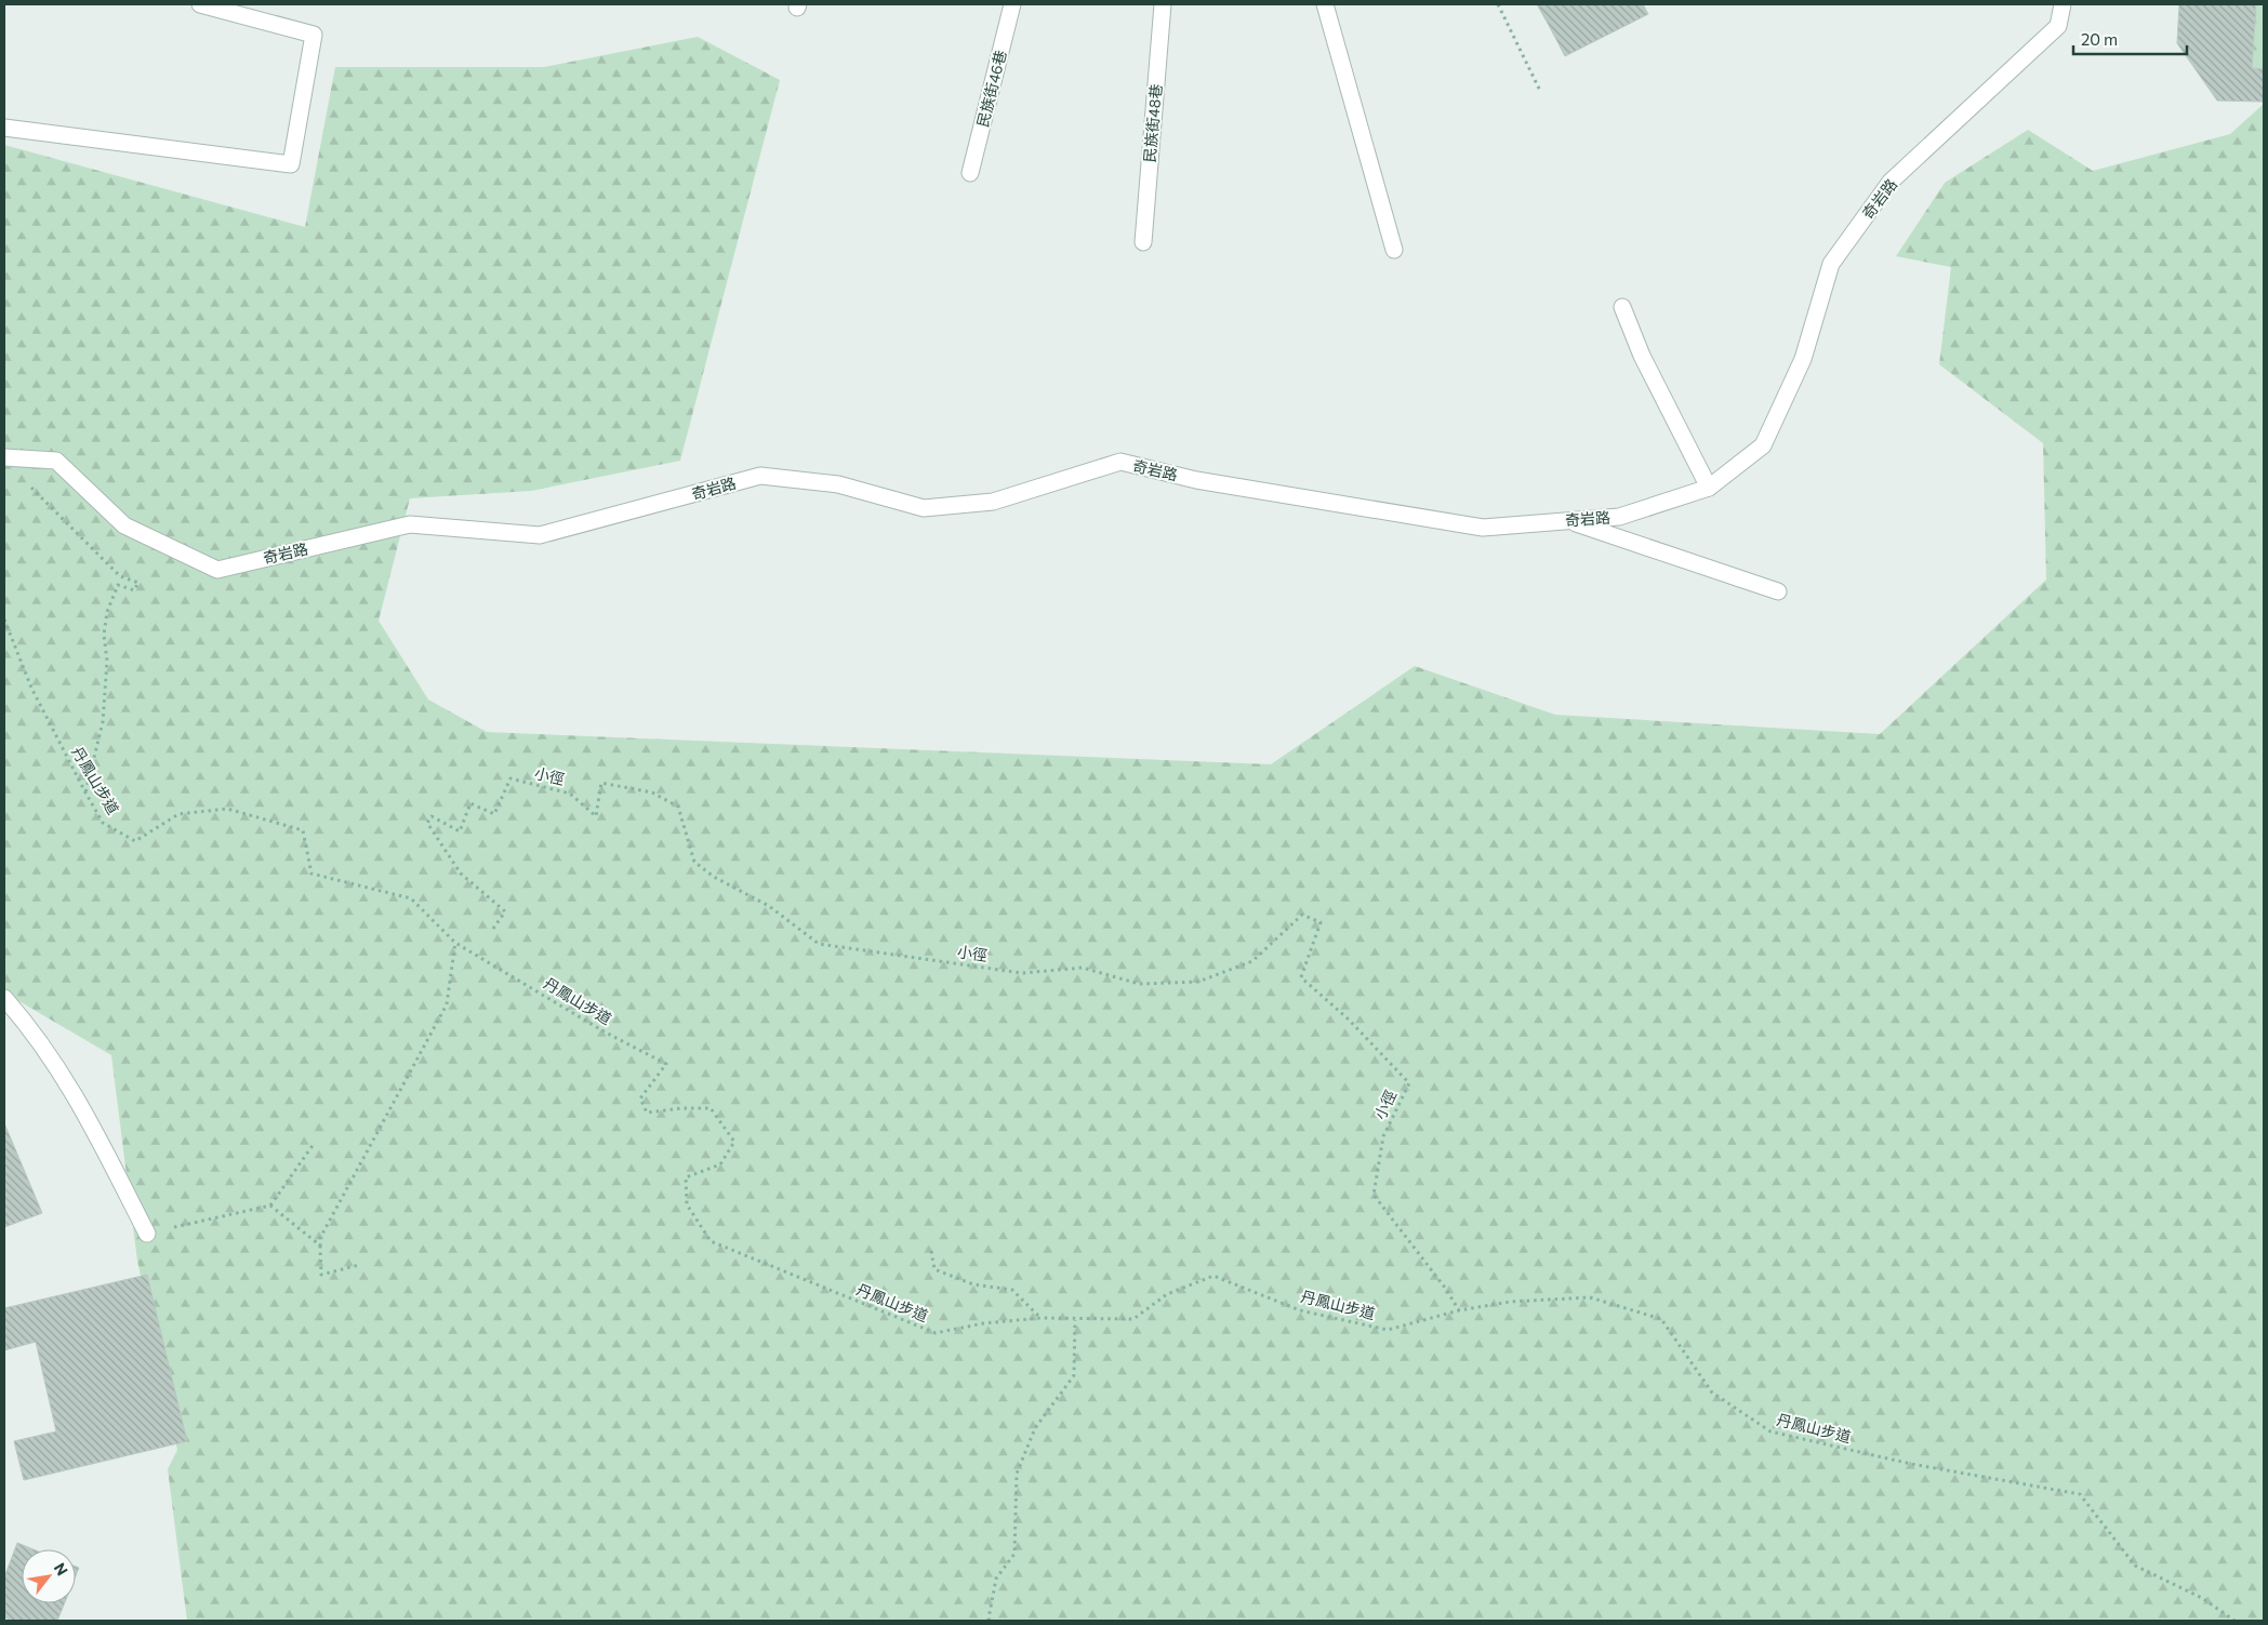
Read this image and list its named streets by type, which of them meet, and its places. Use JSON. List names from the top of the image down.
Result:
{
  "streets": {
    "lane": ["民族街46巷", "民族街48巷", "奇岩路"],
    "path": ["小徑", "丹鳳山步道"]
  },
  "crossings": [
    ["小徑", "丹鳳山步道"]
  ],
  "scale_bar": "20 m",
  "north": "top right"
}
